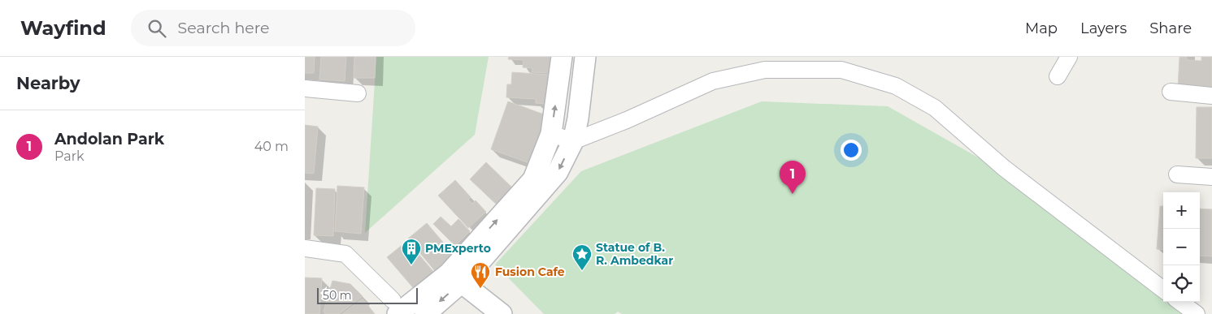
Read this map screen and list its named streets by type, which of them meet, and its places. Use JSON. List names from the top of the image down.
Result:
{
  "places": {
    "building": ["PMExperto"],
    "place": ["Statue of B. R. Ambedkar"],
    "restaurant": ["Fusion Cafe"]
  },
  "scale_bar": "50 m",
  "page": {
    "header": "Wayfind",
    "search": "Search here",
    "nav": ["Map", "Layers", "Share"],
    "heading": "Nearby",
    "list": [
      {
        "mark": "1",
        "name": "Andolan Park",
        "note": "Park",
        "value": "40 m"
      }
    ],
    "pins": "1",
    "map_buttons": ["+", "−"],
    "scale": "50 m"
  }
}
